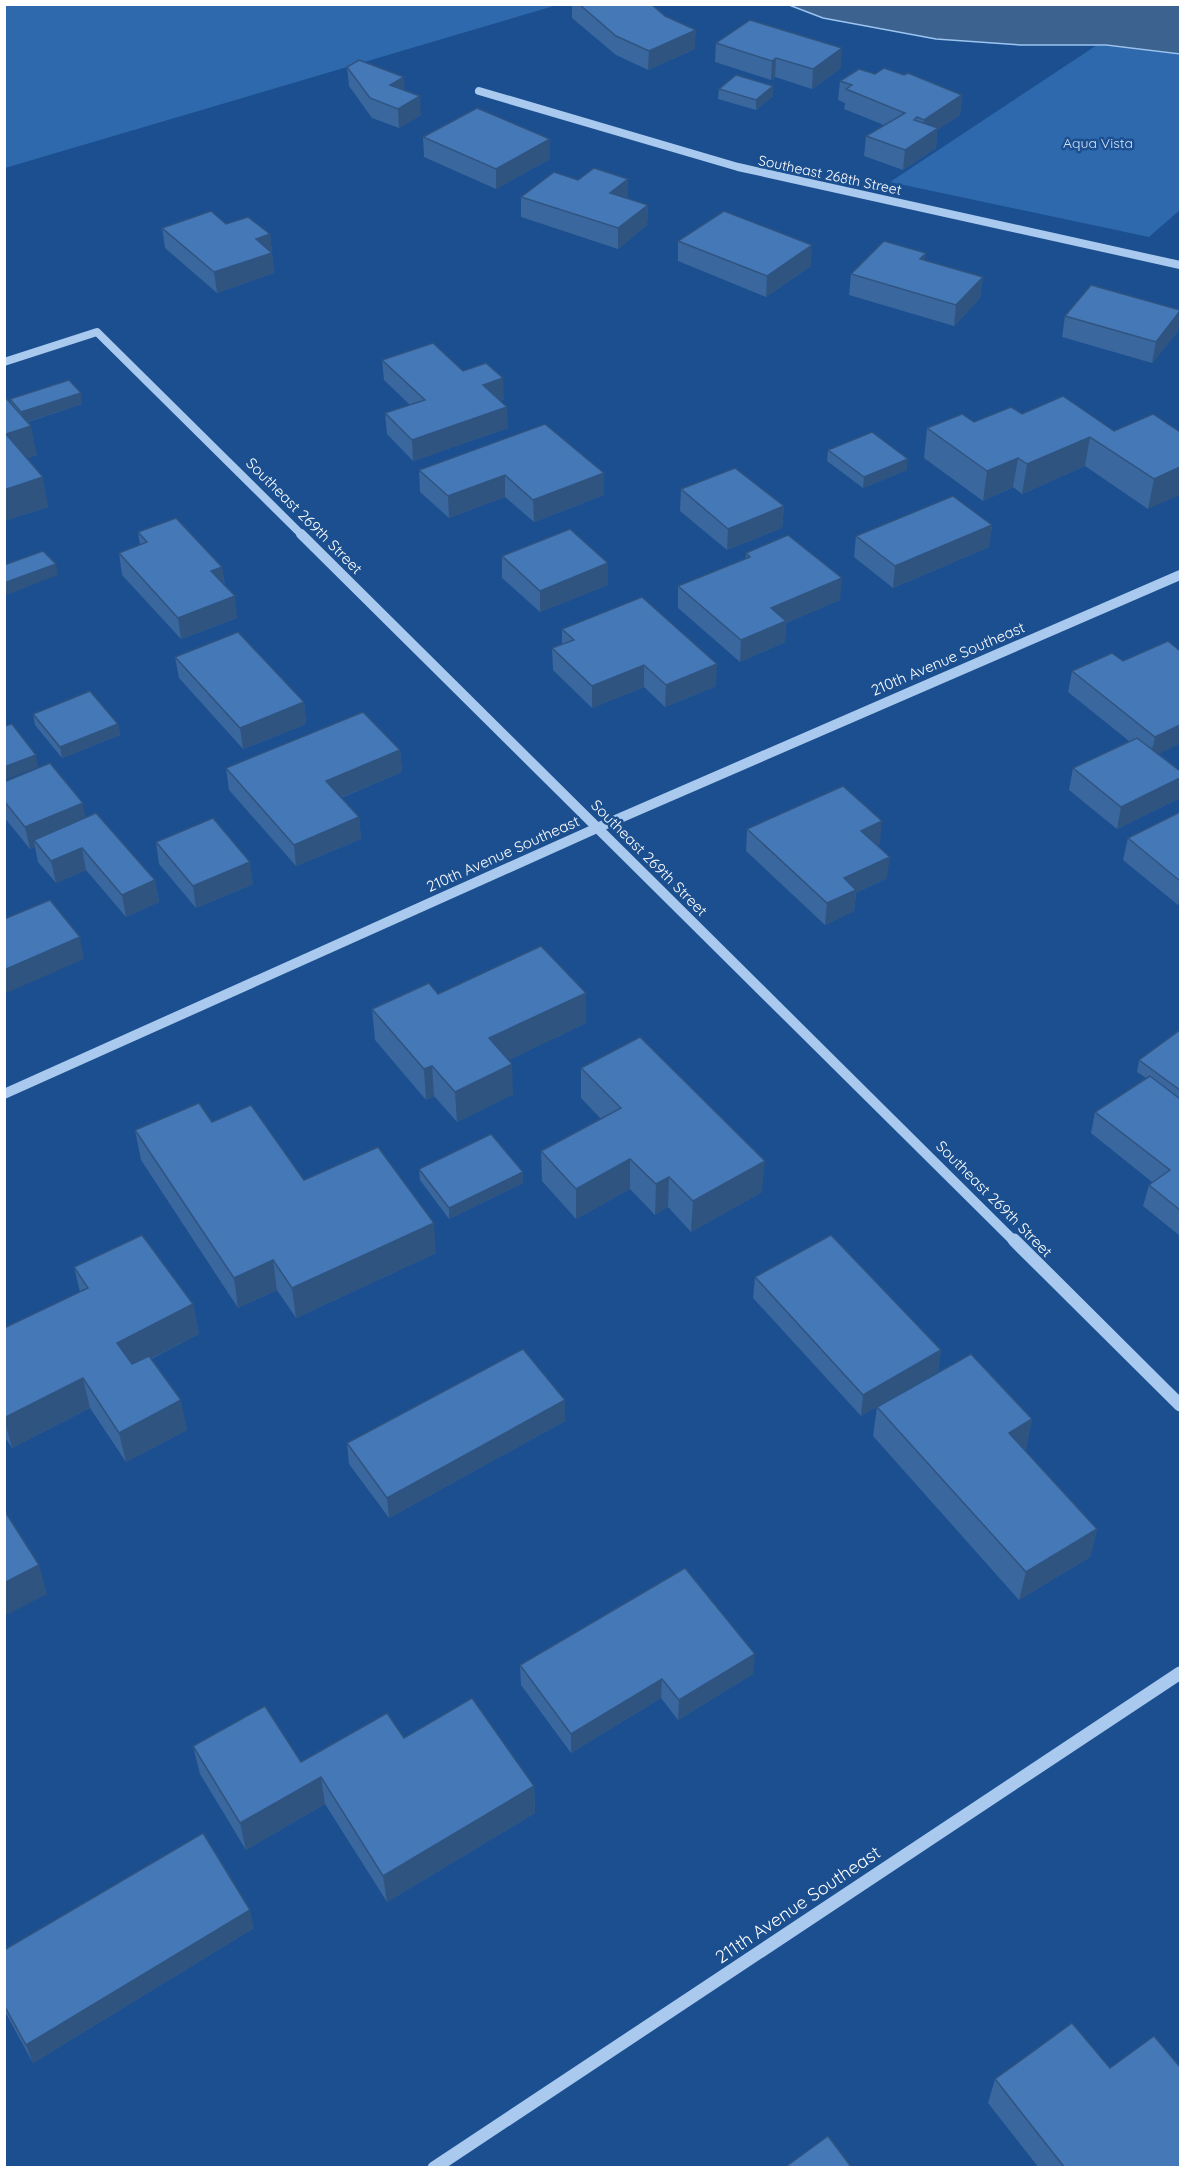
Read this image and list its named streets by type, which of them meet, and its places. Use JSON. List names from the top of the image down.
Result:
{
  "streets": {
    "street": [
      "Southeast 268th Street",
      "Southeast 269th Street",
      "210th Avenue Southeast",
      "211th Avenue Southeast"
    ]
  },
  "crossings": [
    ["Southeast 269th Street", "210th Avenue Southeast"]
  ],
  "parks": ["Aqua Vista"]
}
